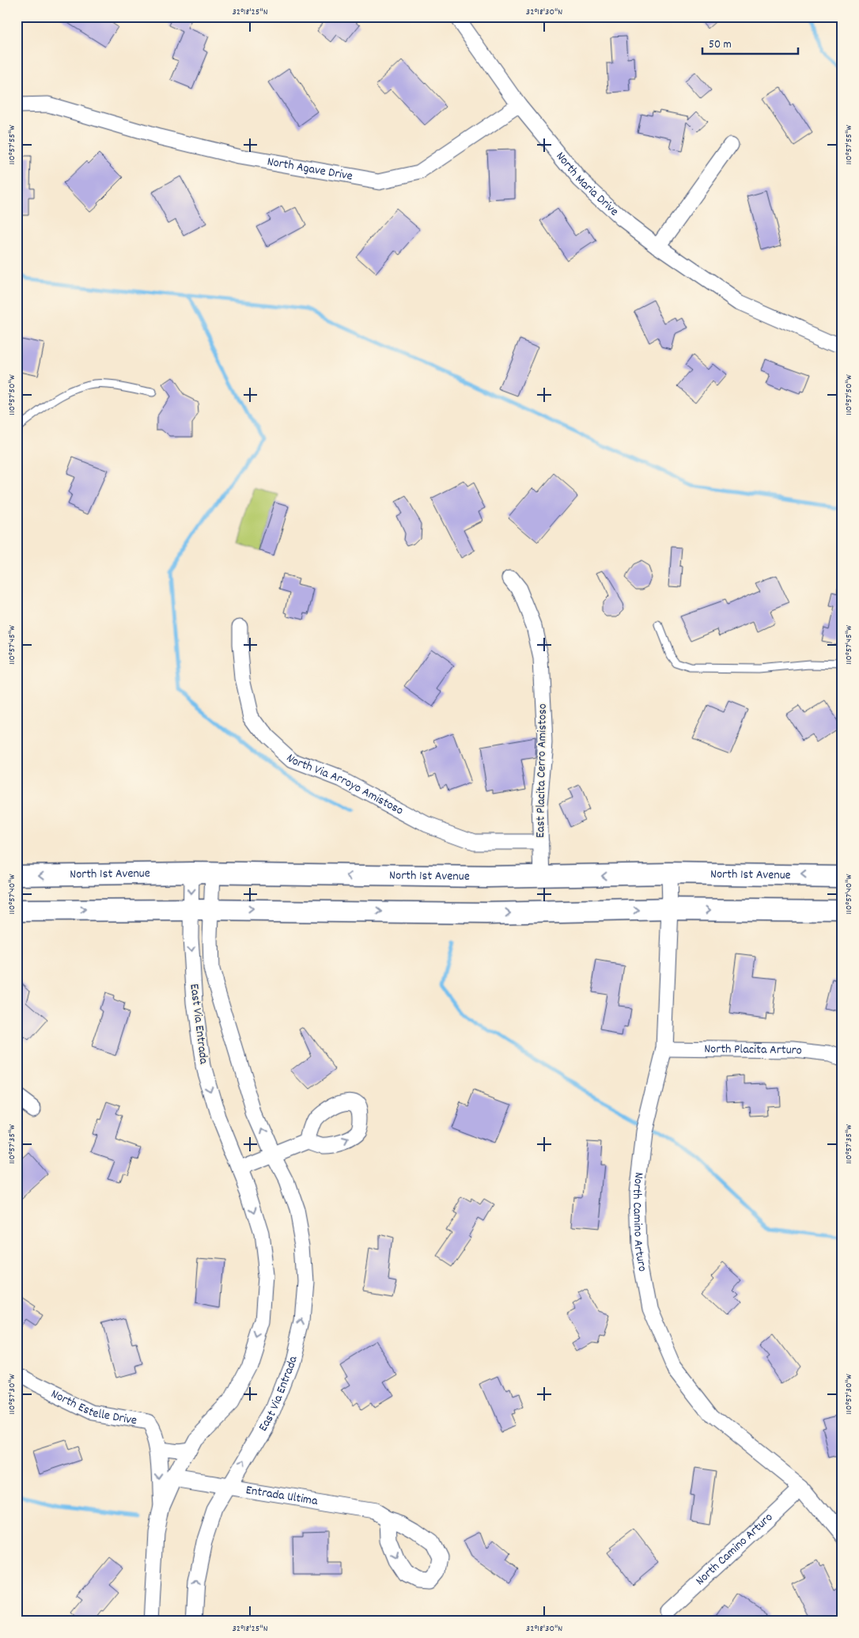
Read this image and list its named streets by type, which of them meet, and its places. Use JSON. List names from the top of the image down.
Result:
{
  "streets": {
    "main road": ["North 1st Avenue"],
    "street": [
      "North Agave Drive",
      "North Maria Drive",
      "East Placita Cerro Amistoso",
      "North Via Arroyo Amistoso",
      "East Via Entrada",
      "North Placita Arturo",
      "North Camino Arturo",
      "North Estelle Drive",
      "Entrada Ultima"
    ]
  },
  "crossings": [
    ["North Agave Drive", "North Maria Drive"],
    ["East Placita Cerro Amistoso", "North Via Arroyo Amistoso"],
    ["East Placita Cerro Amistoso", "North 1st Avenue"],
    ["North 1st Avenue", "East Via Entrada"],
    ["North 1st Avenue", "North Camino Arturo"],
    ["East Via Entrada", "North Estelle Drive"],
    ["East Via Entrada", "Entrada Ultima"],
    ["North Placita Arturo", "North Camino Arturo"]
  ],
  "scale_bar": "50 m",
  "coordinates": [
    "32°18'25\"N",
    "32°18'30\"N",
    "110°57'55\"W",
    "110°57'50\"W",
    "110°57'45\"W",
    "110°57'40\"W",
    "110°57'35\"W",
    "110°57'30\"W"
  ]
}
